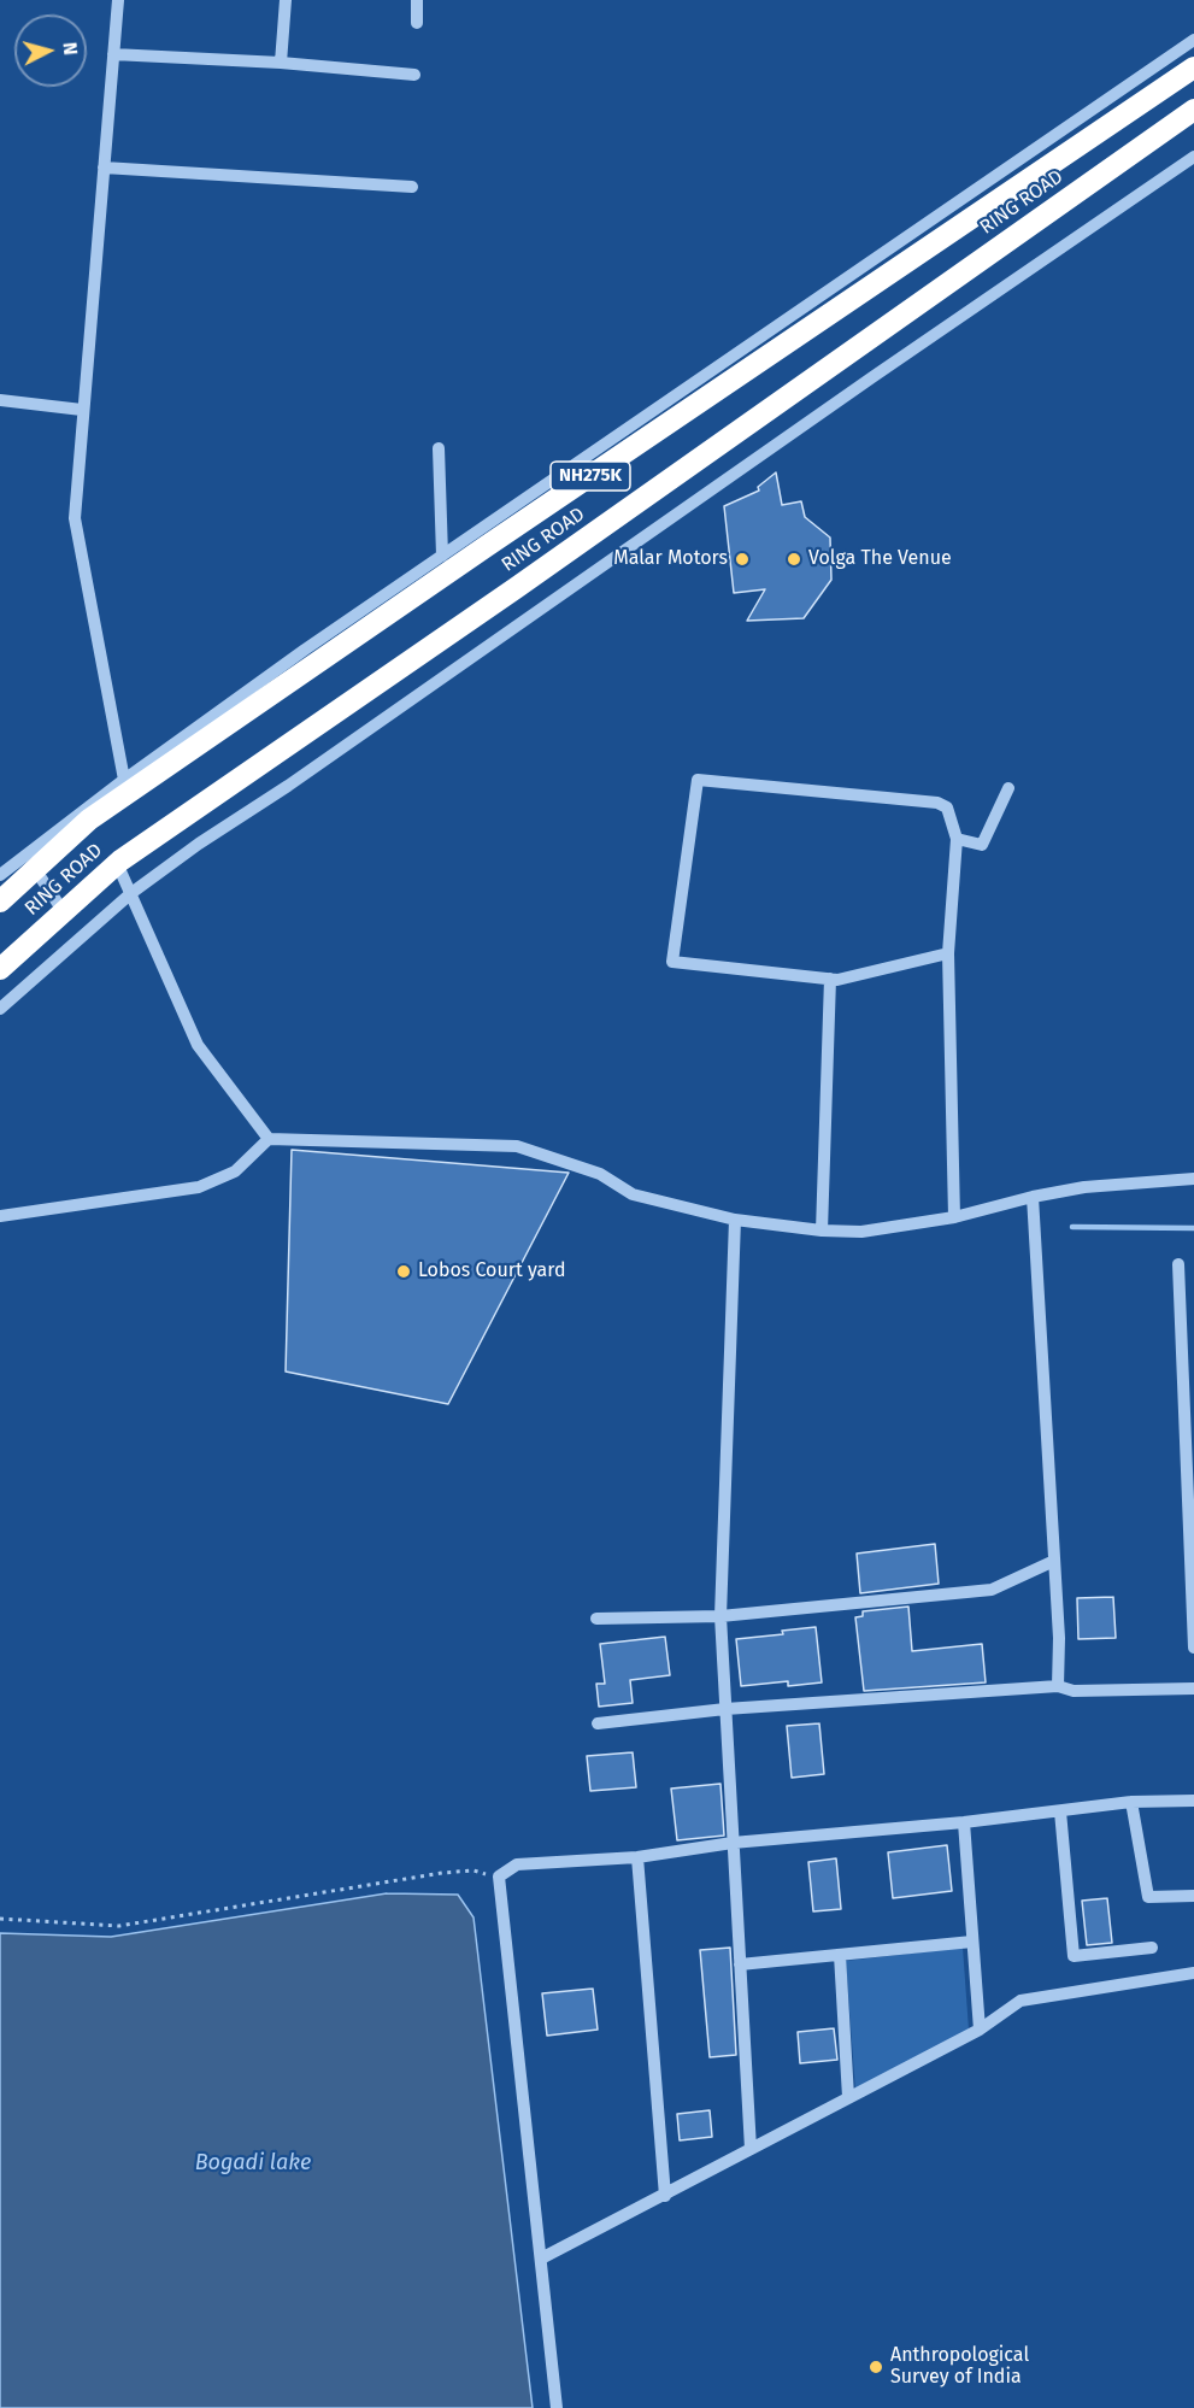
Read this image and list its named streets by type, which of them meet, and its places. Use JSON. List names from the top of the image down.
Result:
{
  "streets": {
    "highway": ["RING ROAD", "NH275K"]
  },
  "water": ["Bogadi lake"],
  "places": [
    "Malar Motors",
    "Volga The Venue",
    "Lobos Court yard",
    "Anthropological Survey of India"
  ],
  "north": "right"
}
